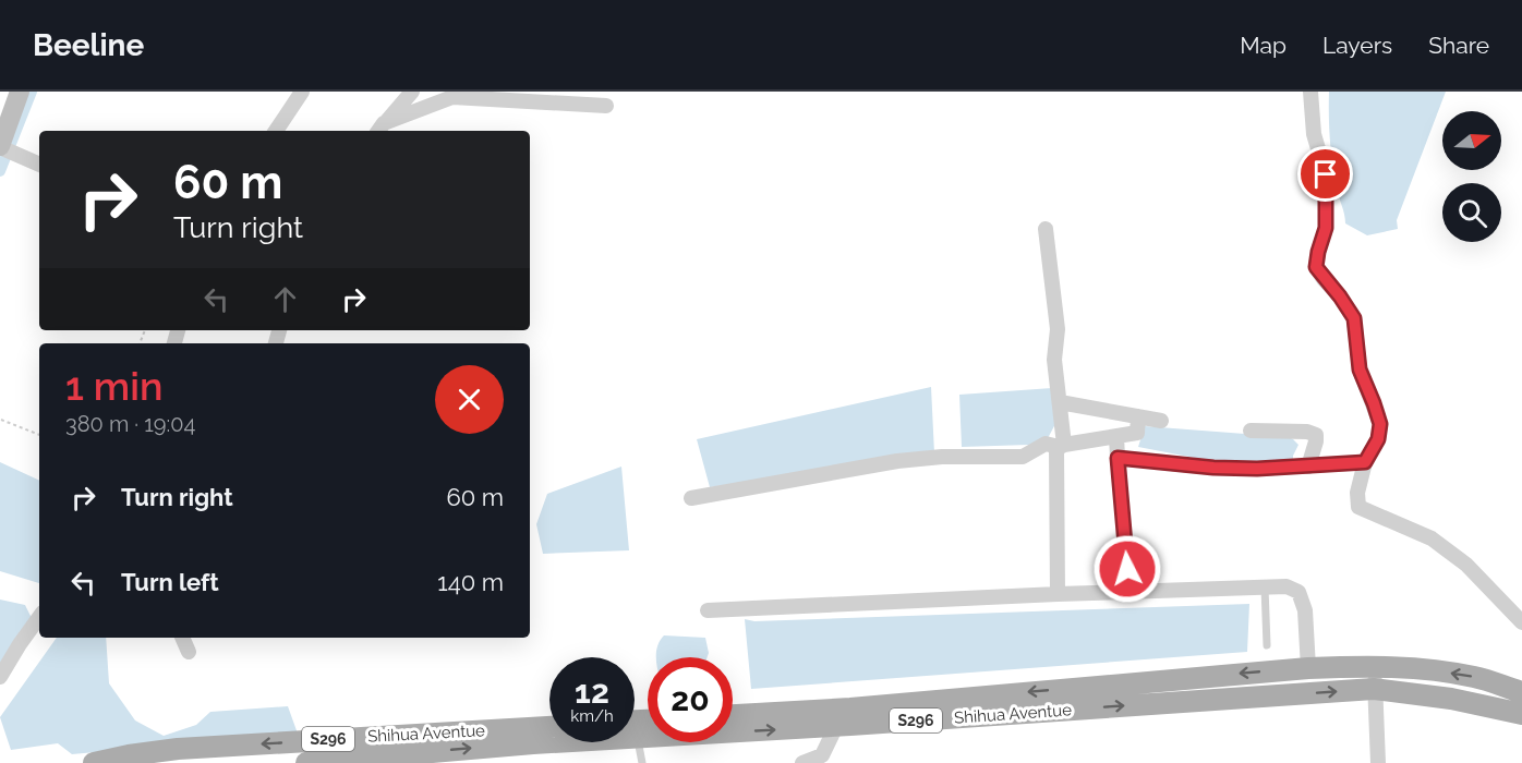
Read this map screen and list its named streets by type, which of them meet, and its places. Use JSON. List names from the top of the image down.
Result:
{
  "streets": {
    "main road": ["Shihua Aventue", "S296"]
  },
  "north": "right",
  "page": {
    "header": "Beeline",
    "nav": ["Map", "Layers", "Share"],
    "turn": ["60 m", "Turn right"],
    "heading": ["1 min", "380 m · 19:04"],
    "list": [
      {
        "name": "Turn right",
        "value": "60 m"
      },
      {
        "name": "Turn left",
        "value": "140 m"
      }
    ],
    "speed": "12 km/h",
    "limit": "20"
  }
}
